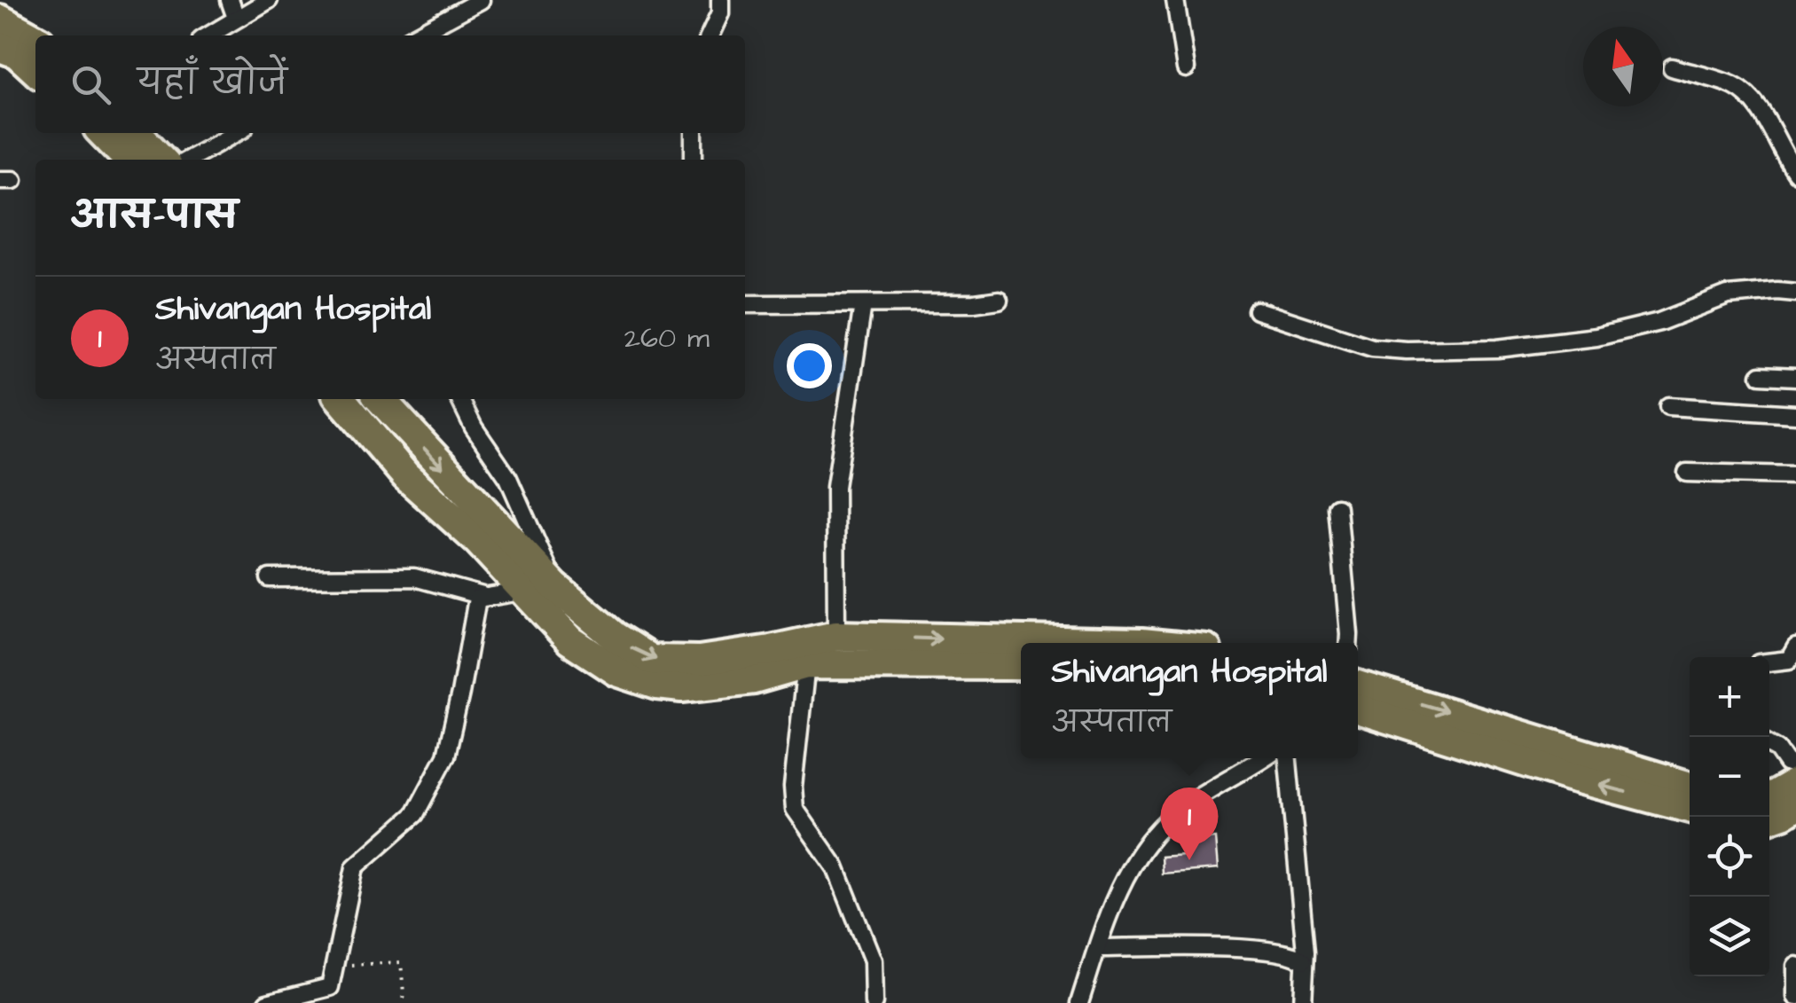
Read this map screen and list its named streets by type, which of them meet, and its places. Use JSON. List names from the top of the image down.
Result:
{
  "north": "top",
  "page": {
    "search": "यहाँ खोजें",
    "heading": "आस-पास",
    "list": [
      {
        "mark": "1",
        "name": "Shivangan Hospital",
        "note": "अस्पताल",
        "value": "260 m"
      }
    ],
    "popup": ["Shivangan Hospital", "अस्पताल"],
    "map_buttons": ["+", "−"],
    "pins": "1"
  }
}
